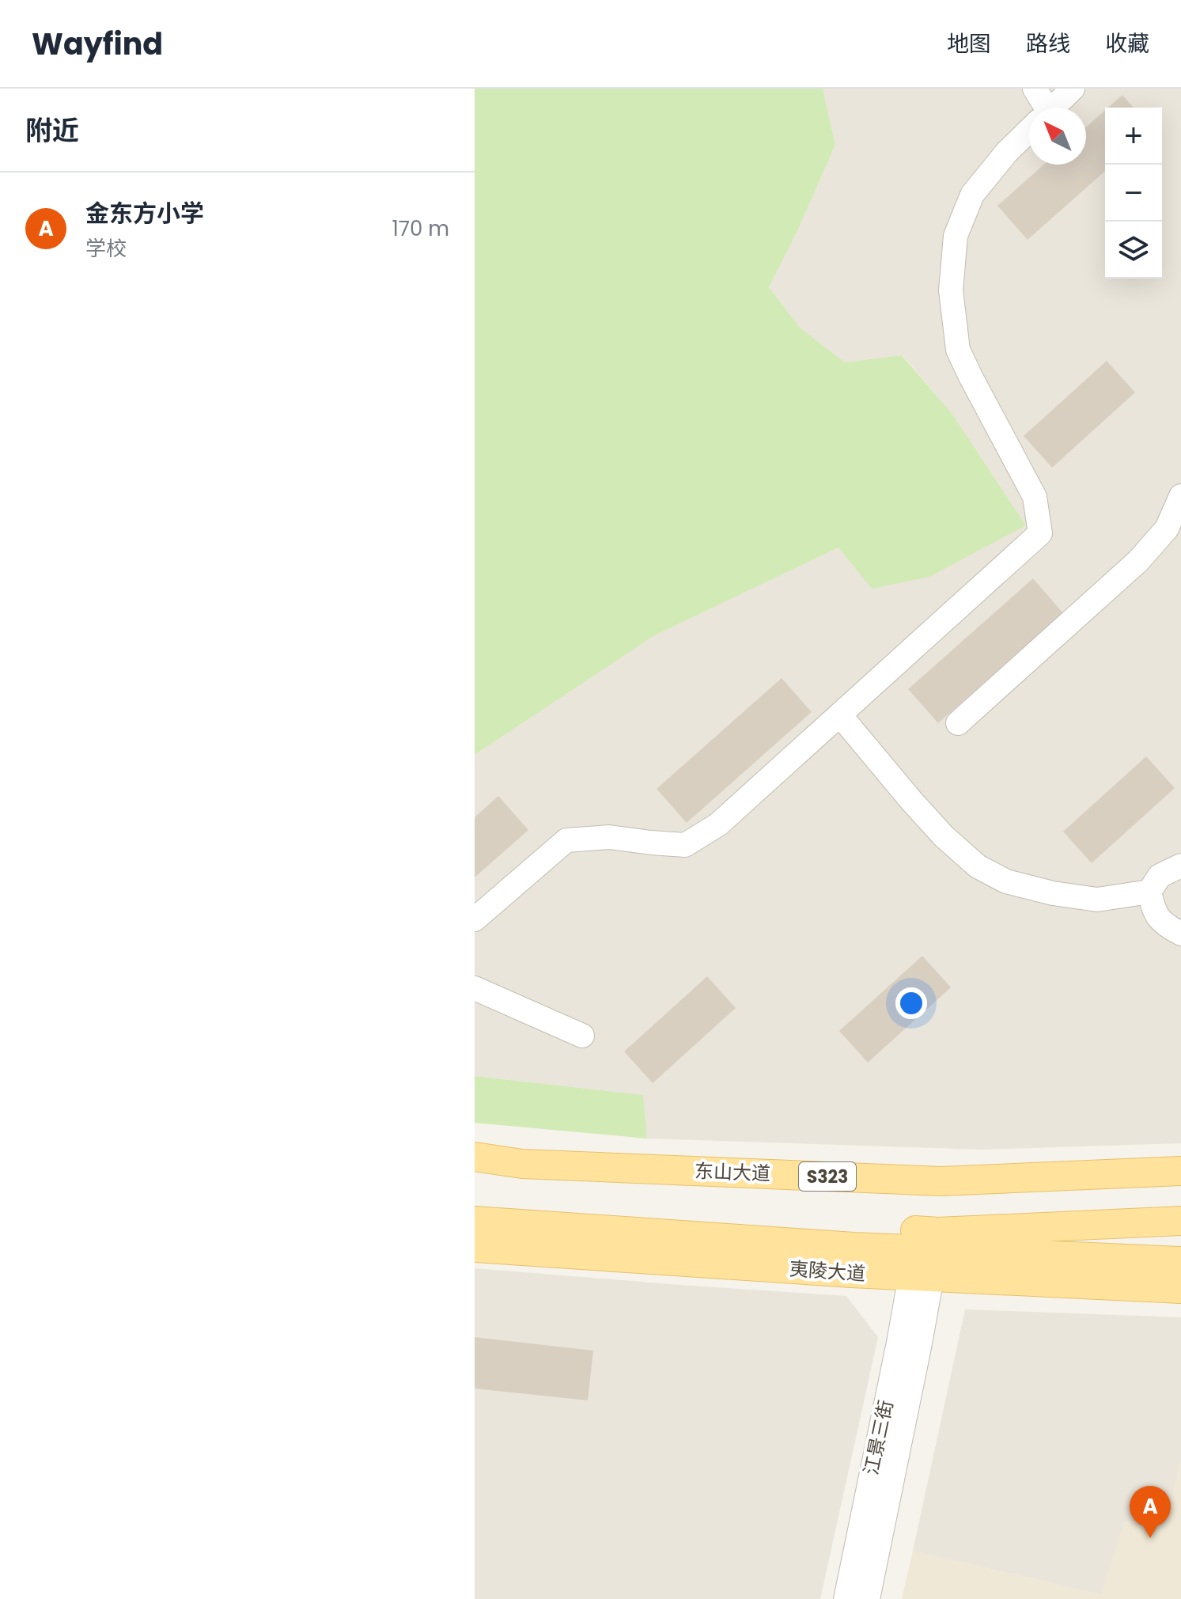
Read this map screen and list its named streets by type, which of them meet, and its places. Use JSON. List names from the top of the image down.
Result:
{
  "streets": {
    "main road": ["东山大道", "S323", "夷陵大道"],
    "street": ["江景三街"]
  },
  "crossings": [
    ["夷陵大道", "江景三街"]
  ],
  "north": "top left",
  "page": {
    "header": "Wayfind",
    "nav": ["地图", "路线", "收藏"],
    "heading": "附近",
    "map_buttons": ["+", "−"],
    "list": [
      {
        "mark": "A",
        "name": "金东方小学",
        "note": "学校",
        "value": "170 m"
      }
    ],
    "pins": "A"
  }
}
